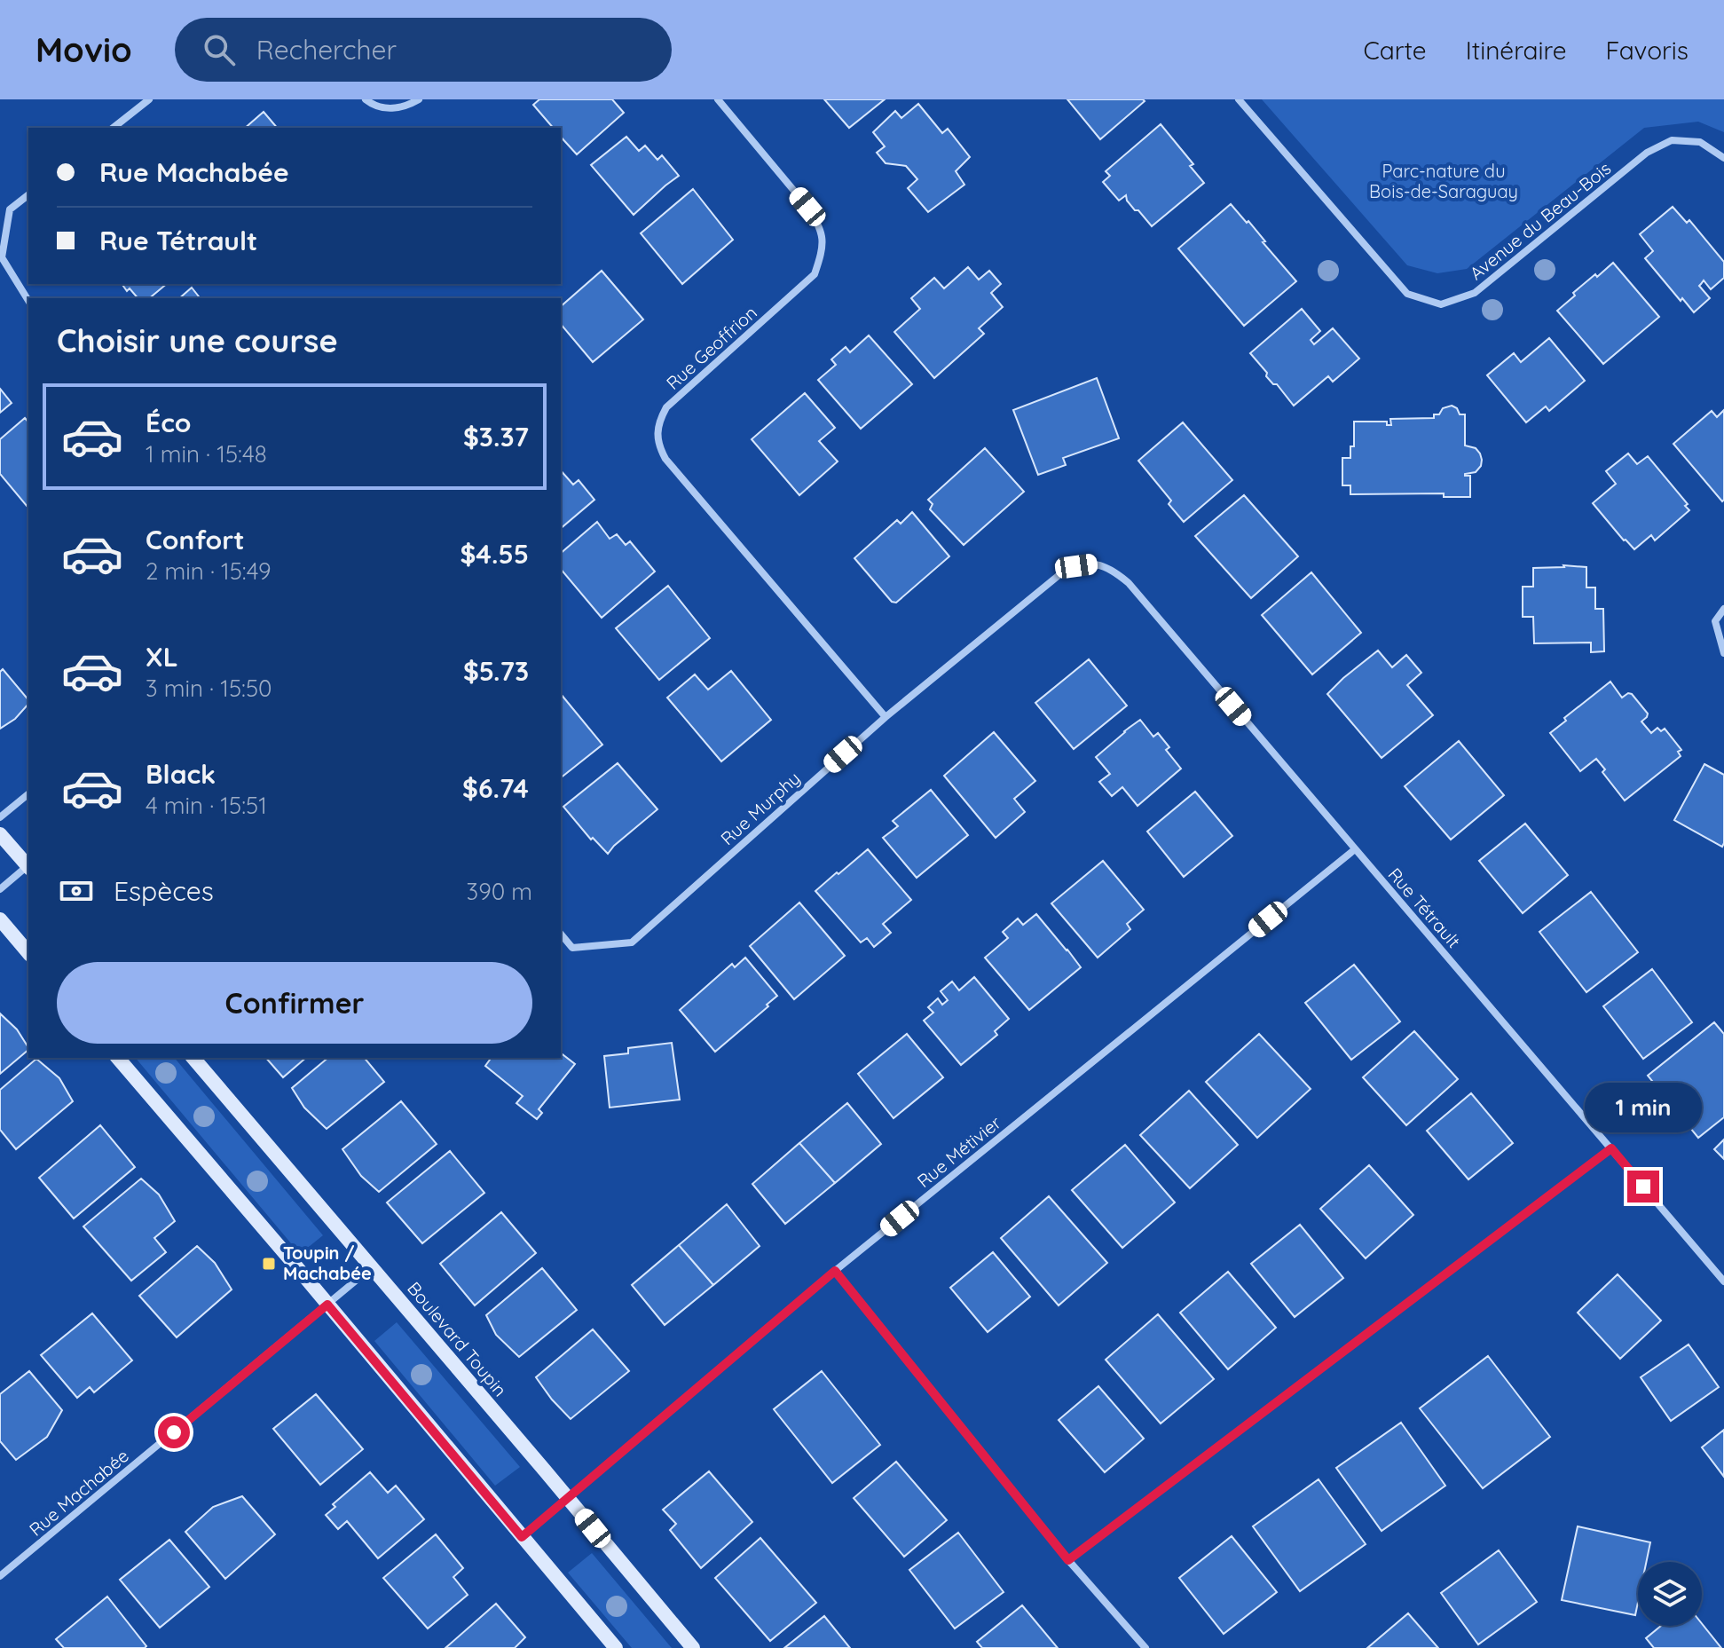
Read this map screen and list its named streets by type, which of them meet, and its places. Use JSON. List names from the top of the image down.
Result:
{
  "streets": {
    "street": [
      "Avenue du Beau-Bois",
      "Rue Geoffrion",
      "Rue Murphy",
      "Rue Tétrault",
      "Rue Métivier",
      "Boulevard Toupin",
      "Rue Machabée"
    ]
  },
  "crossings": [
    ["Rue Geoffrion", "Rue Murphy"],
    ["Rue Murphy", "Rue Tétrault"],
    ["Rue Tétrault", "Rue Métivier"],
    ["Rue Métivier", "Boulevard Toupin"],
    ["Boulevard Toupin", "Rue Machabée"]
  ],
  "parks": ["Parc-nature du Bois-de-Saraguay"],
  "places": {
    "transit": ["Toupin / Machabée"]
  },
  "page": {
    "header": "Movio",
    "search": "Rechercher",
    "nav": ["Carte", "Itinéraire", "Favoris"],
    "banner": ["Rue Machabée", "Rue Tétrault"],
    "heading": "Choisir une course",
    "list": [
      {
        "name": "Éco",
        "note": "1 min · 15:48",
        "value": "$3.37"
      },
      {
        "name": "Confort",
        "note": "2 min · 15:49",
        "value": "$4.55"
      },
      {
        "name": "XL",
        "note": "3 min · 15:50",
        "value": "$5.73"
      },
      {
        "name": "Black",
        "note": "4 min · 15:51",
        "value": "$6.74"
      }
    ],
    "pay": ["Espèces", "390 m"],
    "buttons": "Confirmer",
    "bubble": "1 min"
  }
}
